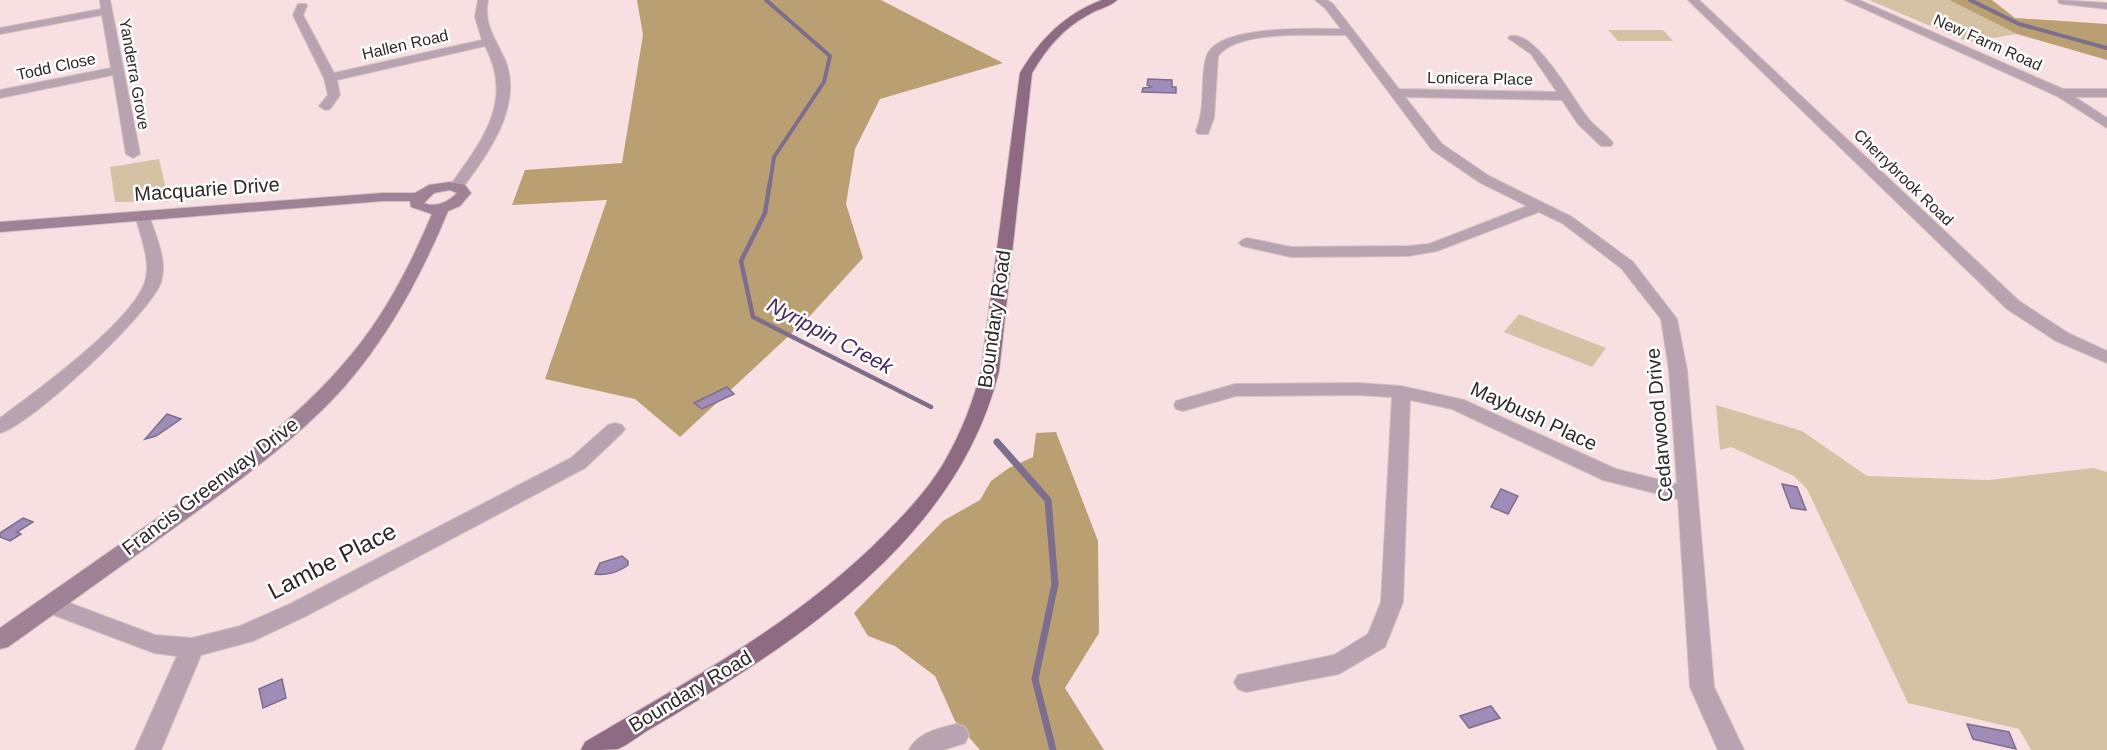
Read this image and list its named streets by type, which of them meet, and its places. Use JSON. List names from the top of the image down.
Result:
{
  "streets": {
    "main road": ["Macquarie Drive", "Boundary Road", "Francis Greenway Drive"],
    "street": [
      "New Farm Road",
      "Hallen Road",
      "Todd Close",
      "Yanderra Grove",
      "Lonicera Place",
      "Cherrybrook Road",
      "Maybush Place",
      "Cedarwood Drive",
      "Lambe Place"
    ]
  },
  "crossings": [
    ["Todd Close", "Yanderra Grove"],
    ["Lonicera Place", "Cedarwood Drive"],
    ["Maybush Place", "Cedarwood Drive"],
    ["Francis Greenway Drive", "Lambe Place"]
  ],
  "water": ["Nyrippin Creek"]
}
